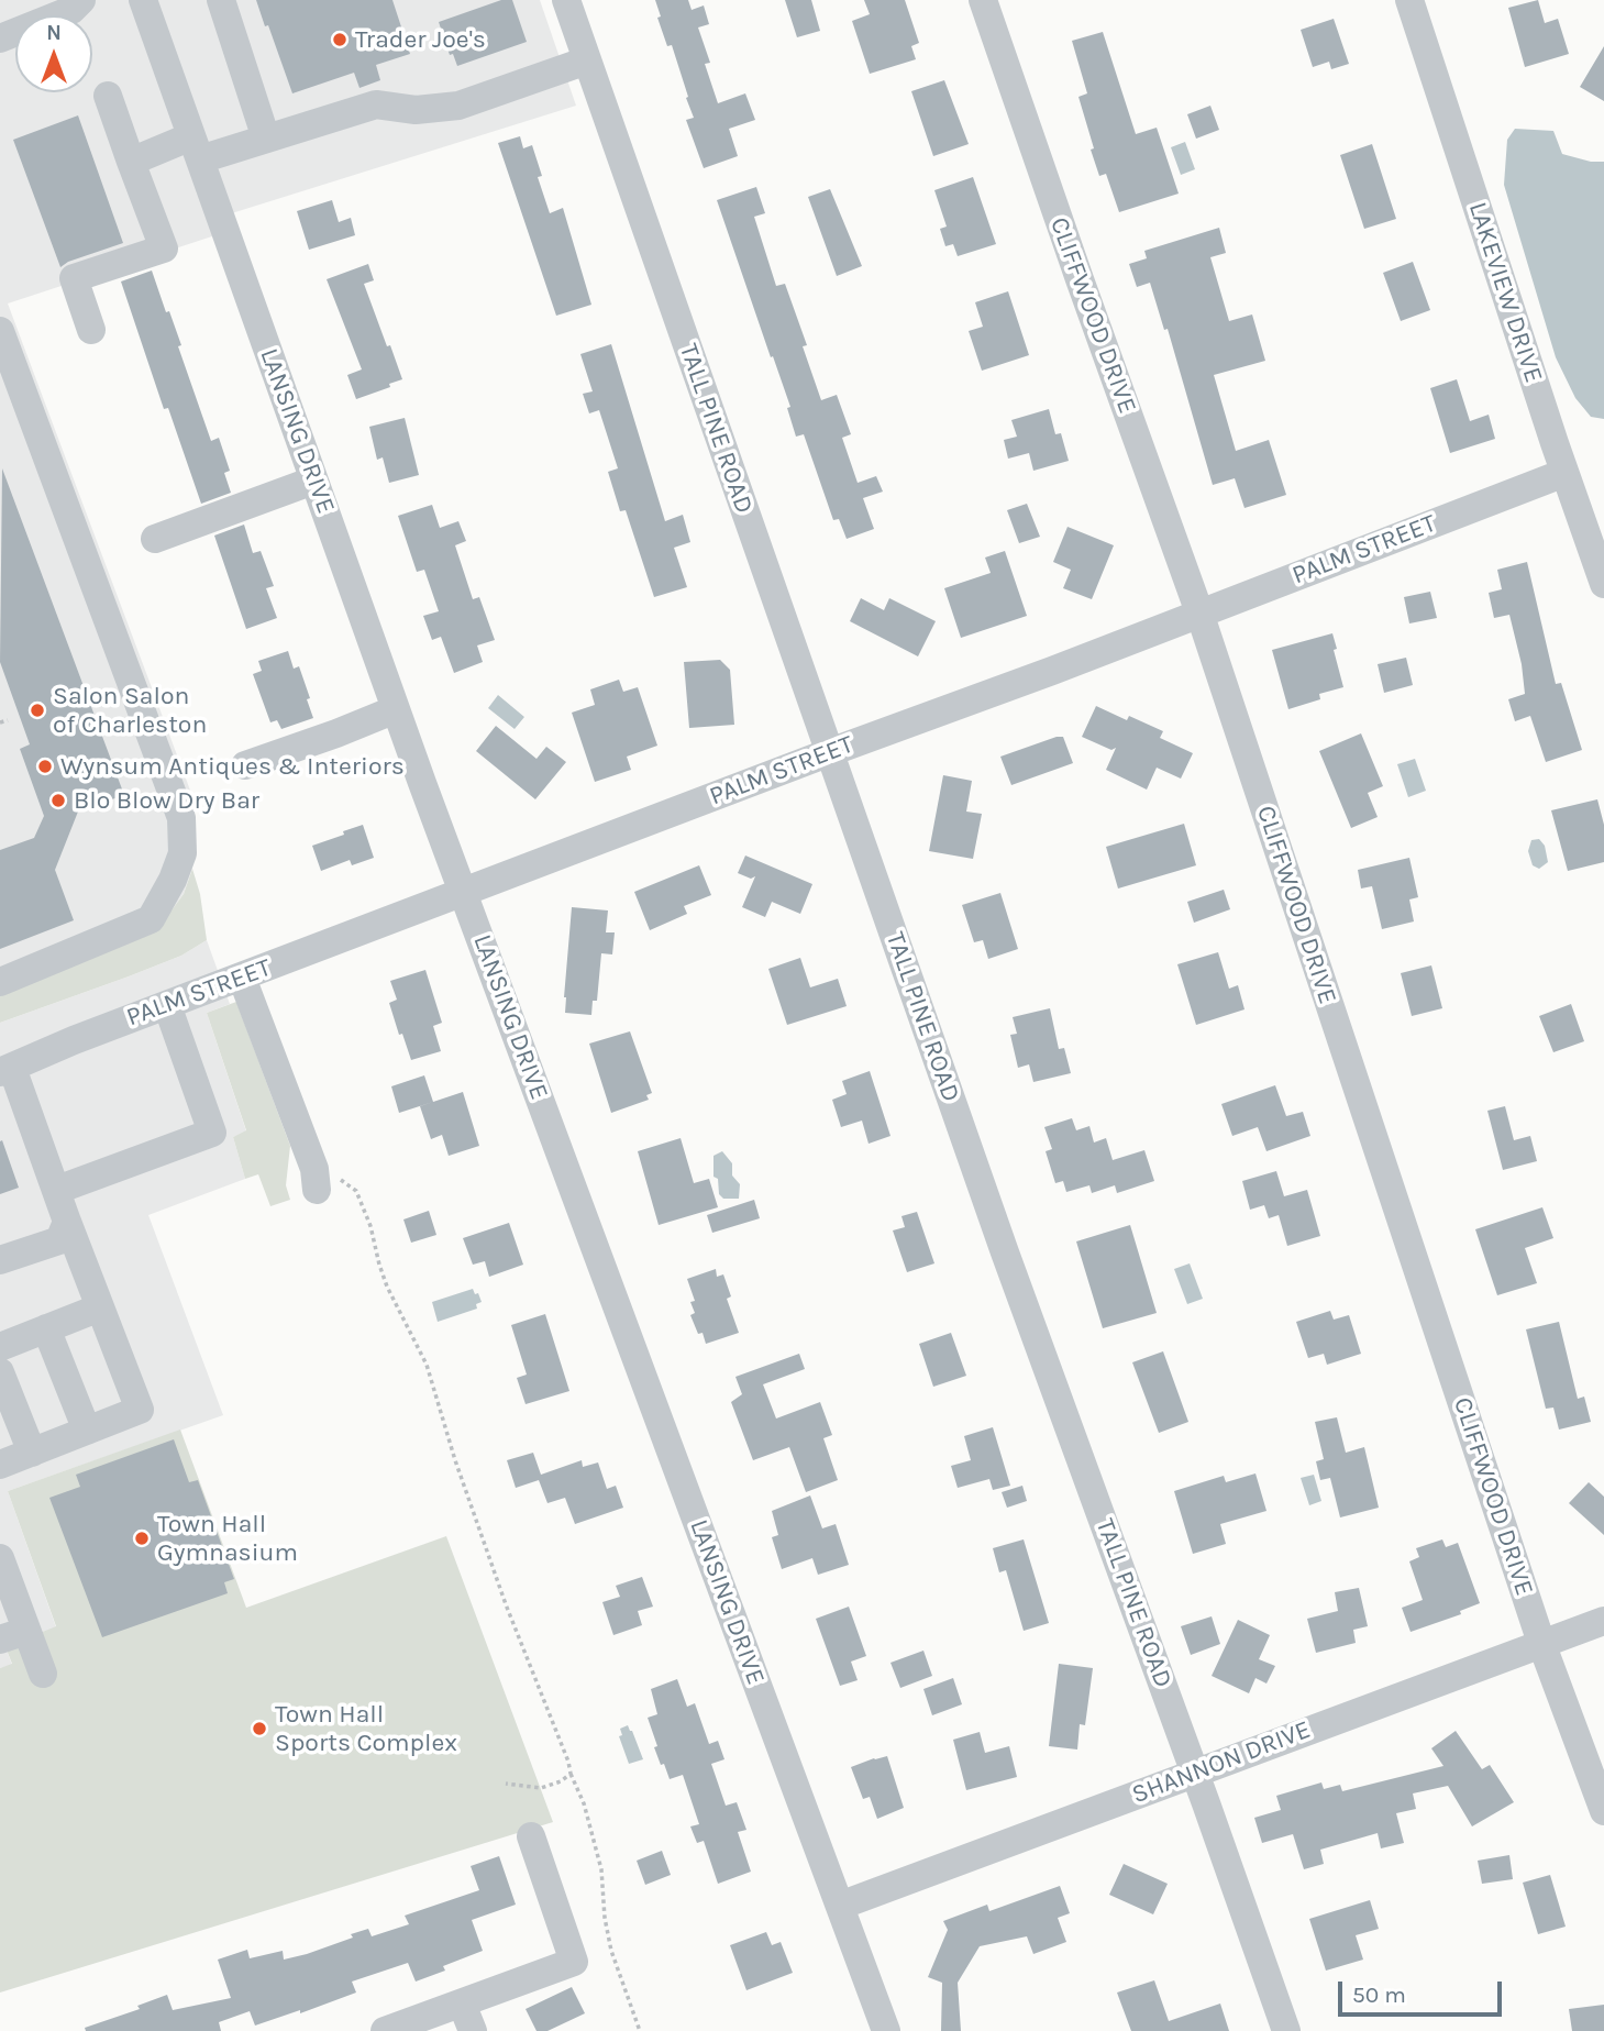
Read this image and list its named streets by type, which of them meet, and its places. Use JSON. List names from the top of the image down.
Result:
{
  "streets": {
    "street": [
      "LAKEVIEW DRIVE",
      "CLIFFWOOD DRIVE",
      "TALL PINE ROAD",
      "LANSING DRIVE",
      "PALM STREET",
      "SHANNON DRIVE"
    ]
  },
  "crossings": [
    ["LAKEVIEW DRIVE", "PALM STREET"],
    ["CLIFFWOOD DRIVE", "PALM STREET"],
    ["CLIFFWOOD DRIVE", "SHANNON DRIVE"],
    ["TALL PINE ROAD", "PALM STREET"],
    ["TALL PINE ROAD", "SHANNON DRIVE"],
    ["LANSING DRIVE", "PALM STREET"],
    ["LANSING DRIVE", "SHANNON DRIVE"]
  ],
  "places": [
    "Trader Joe's",
    "Salon Salon of Charleston",
    "Wynsum Antiques & Interiors",
    "Blo Blow Dry Bar",
    "Town Hall Gymnasium",
    "Town Hall Sports Complex"
  ],
  "scale_bar": "50 m",
  "north": "top"
}
